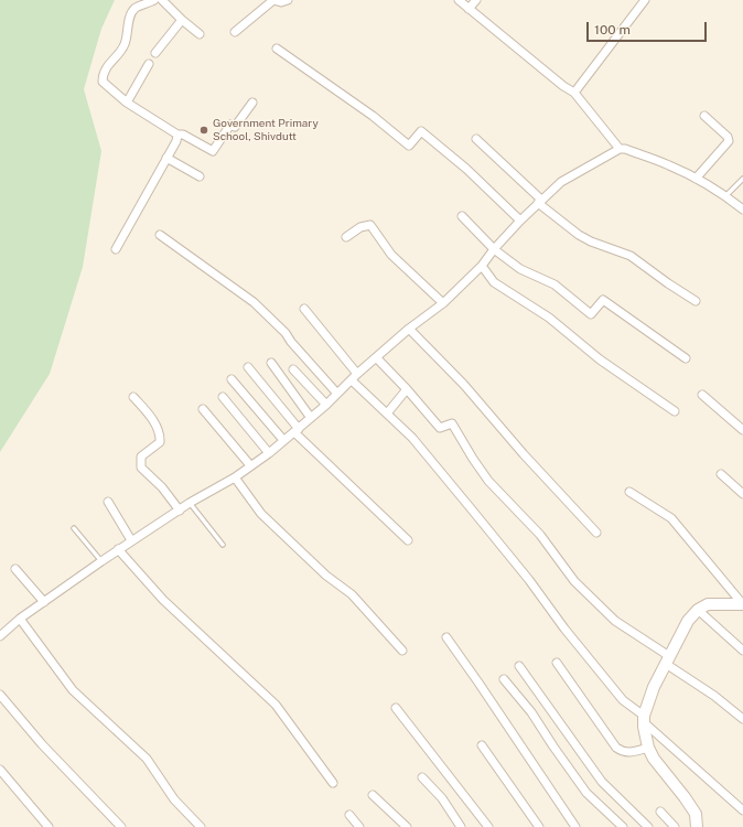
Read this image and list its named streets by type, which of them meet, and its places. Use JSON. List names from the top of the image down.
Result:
{
  "places": ["Government Primary School, Shivdutt"],
  "scale_bar": "100 m"
}
